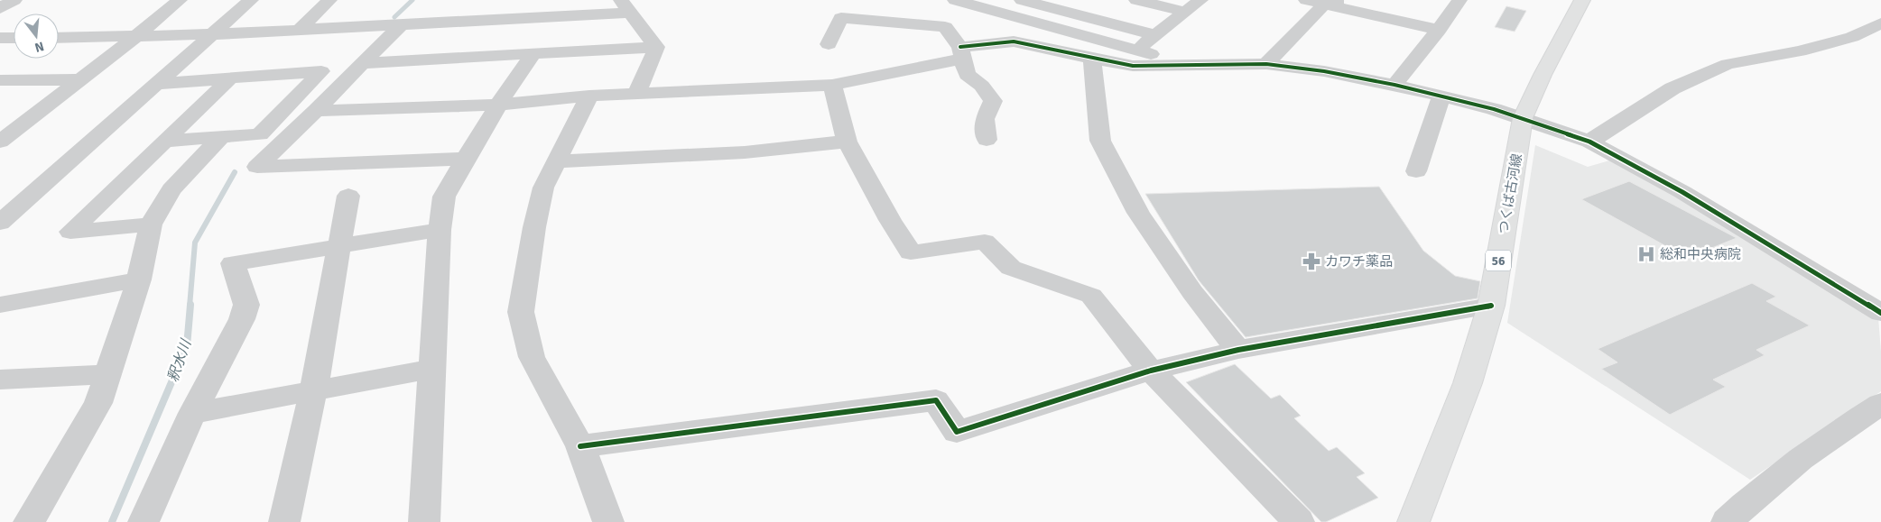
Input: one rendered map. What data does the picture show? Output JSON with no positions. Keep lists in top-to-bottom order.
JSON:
{
  "streets": {
    "main road": ["つくば古河線", "56"]
  },
  "water": ["釈水川"],
  "places": {
    "hospital": ["総和中央病院"],
    "pharmacy": ["カワチ薬品"]
  },
  "north": "bottom"
}
